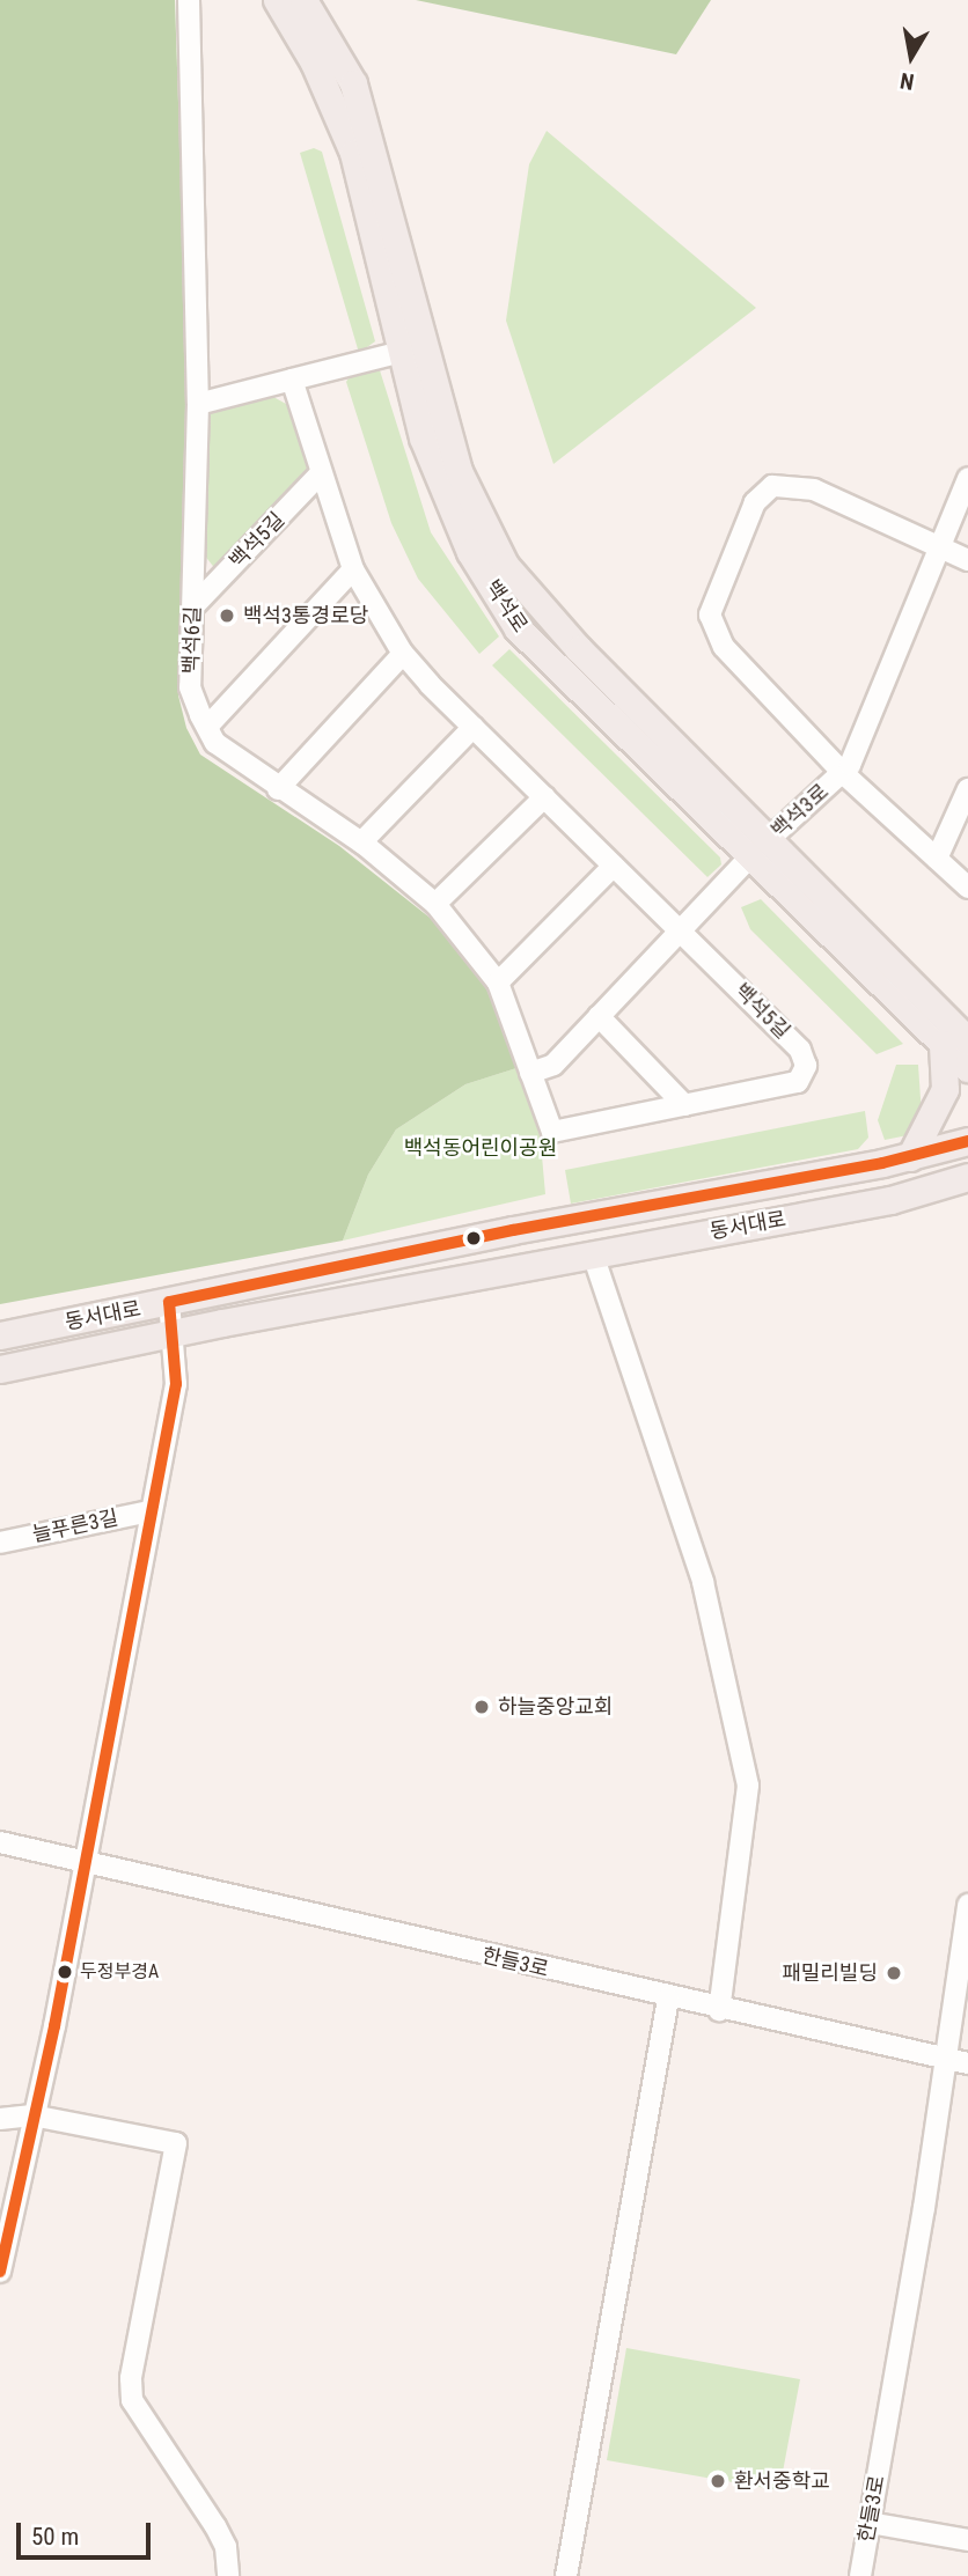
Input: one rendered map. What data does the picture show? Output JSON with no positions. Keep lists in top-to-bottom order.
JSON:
{
  "streets": {
    "main road": ["백석로", "동서대로"],
    "street": [
      "백석5길",
      "백석6길",
      "백석3로",
      "늘푸른3길",
      "한들3로"
    ]
  },
  "crossings": [
    ["백석5길", "백석6길"],
    ["백석5길", "백석3로"],
    ["백석로", "백석3로"],
    ["백석6길", "백석3로"]
  ],
  "parks": ["백석동어린이공원"],
  "places": [
    "백석3통경로당",
    "하늘중앙교회",
    "두정부경A",
    "패밀리빌딩",
    "환서중학교"
  ],
  "scale_bar": "50 m",
  "north": "bottom"
}
